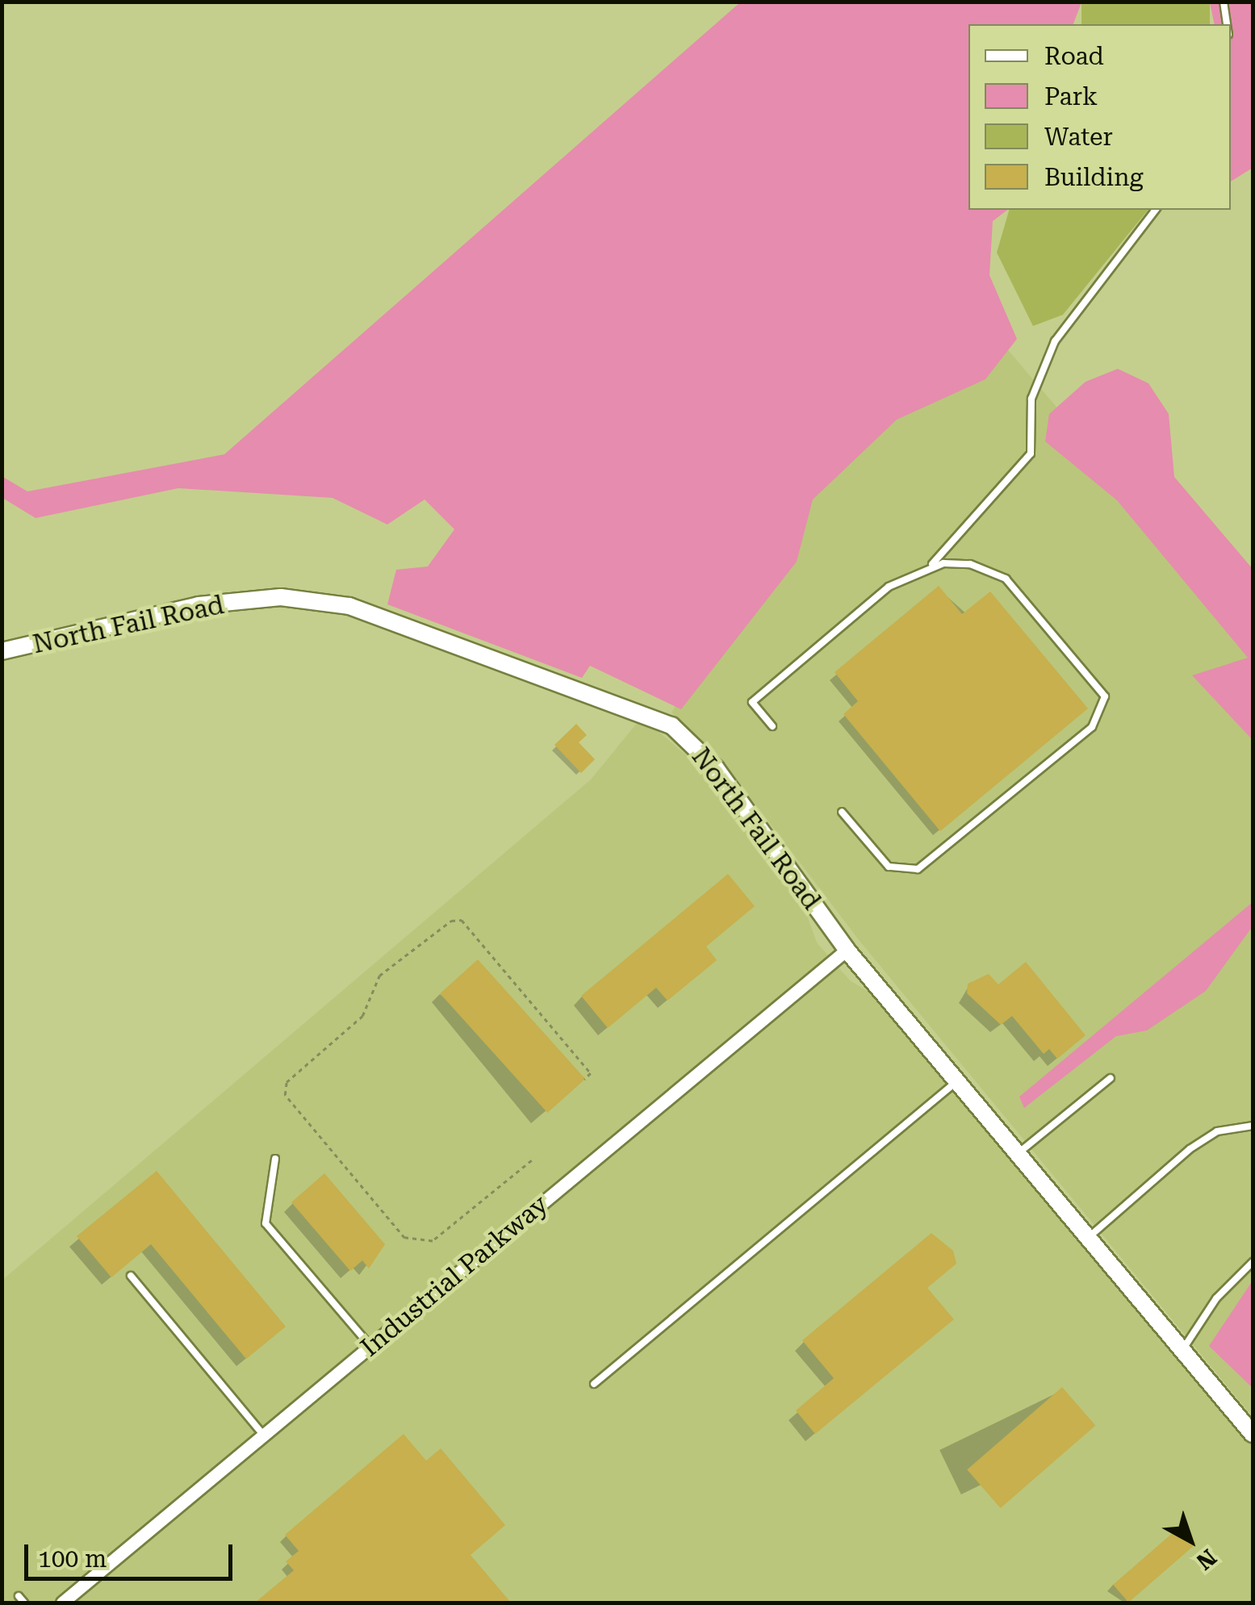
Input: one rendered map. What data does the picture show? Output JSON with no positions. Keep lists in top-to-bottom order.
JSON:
{
  "streets": {
    "street": ["North Fail Road", "Industrial Parkway"]
  },
  "crossings": [
    ["North Fail Road", "Industrial Parkway"]
  ],
  "legend": [
    "Road",
    "Park",
    "Water",
    "Building"
  ],
  "scale_bar": "100 m",
  "north": "bottom right"
}
